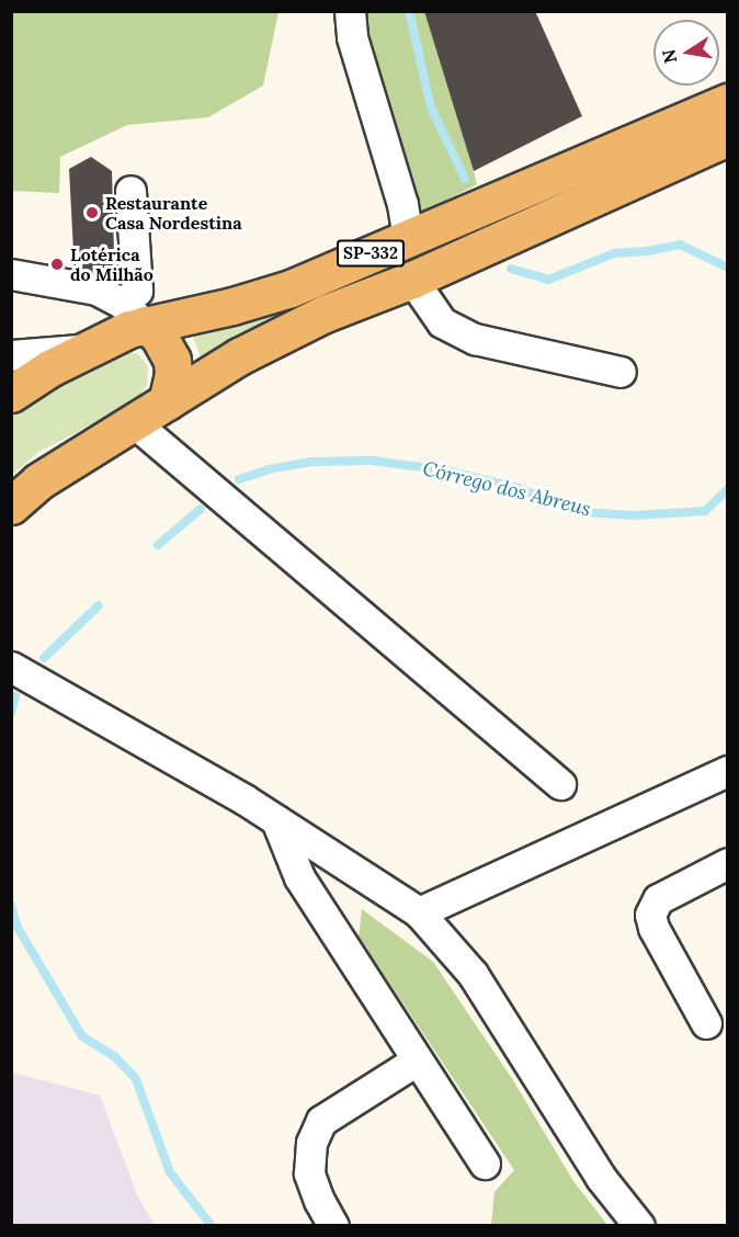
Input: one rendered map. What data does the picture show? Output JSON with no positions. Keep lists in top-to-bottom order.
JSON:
{
  "streets": {
    "main road": ["SP-332"]
  },
  "water": ["Córrego dos Abreus"],
  "places": ["Restaurante Casa Nordestina", "Lotérica do Milhão"],
  "north": "left"
}
